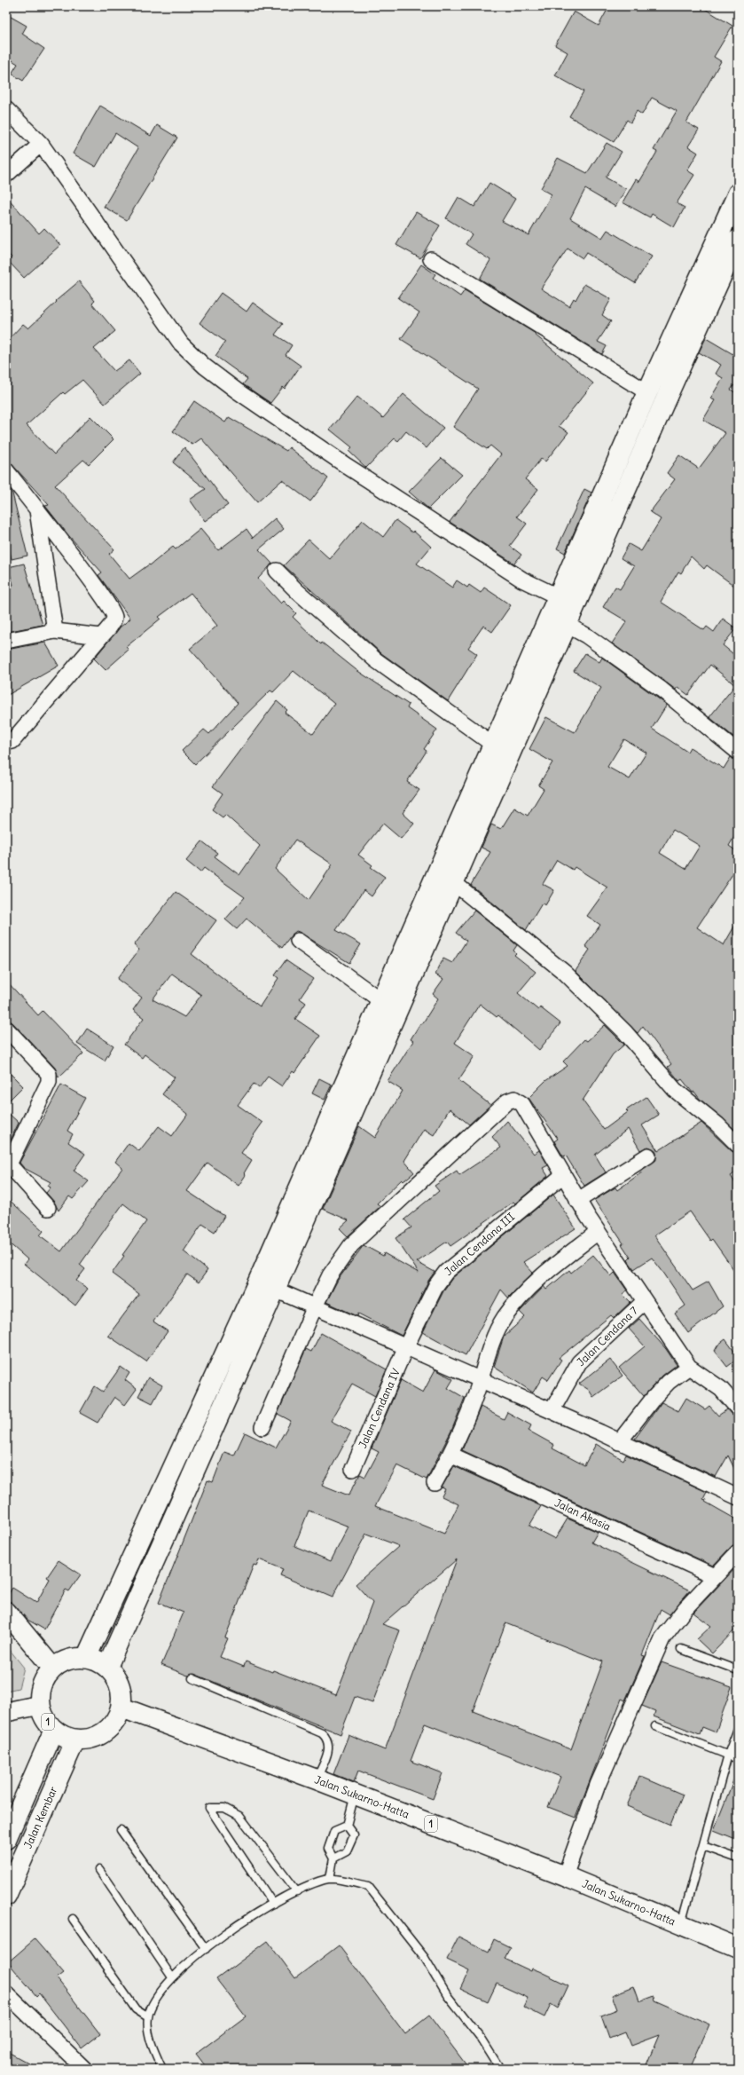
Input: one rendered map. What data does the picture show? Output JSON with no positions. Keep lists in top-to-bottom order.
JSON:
{
  "streets": {
    "main road": ["1", "Jalan Sukarno-Hatta", "Jalan Kembar"],
    "street": [
      "Jalan Cendana III",
      "Jalan Cendana 7",
      "Jalan Cendana IV",
      "Jalan Akasia"
    ]
  },
  "crossings": [
    ["Jalan Cendana III", "Jalan Cendana IV"],
    ["1", "Jalan Sukarno-Hatta"],
    ["1", "Jalan Kembar"],
    ["Jalan Sukarno-Hatta", "Jalan Kembar"]
  ]
}
